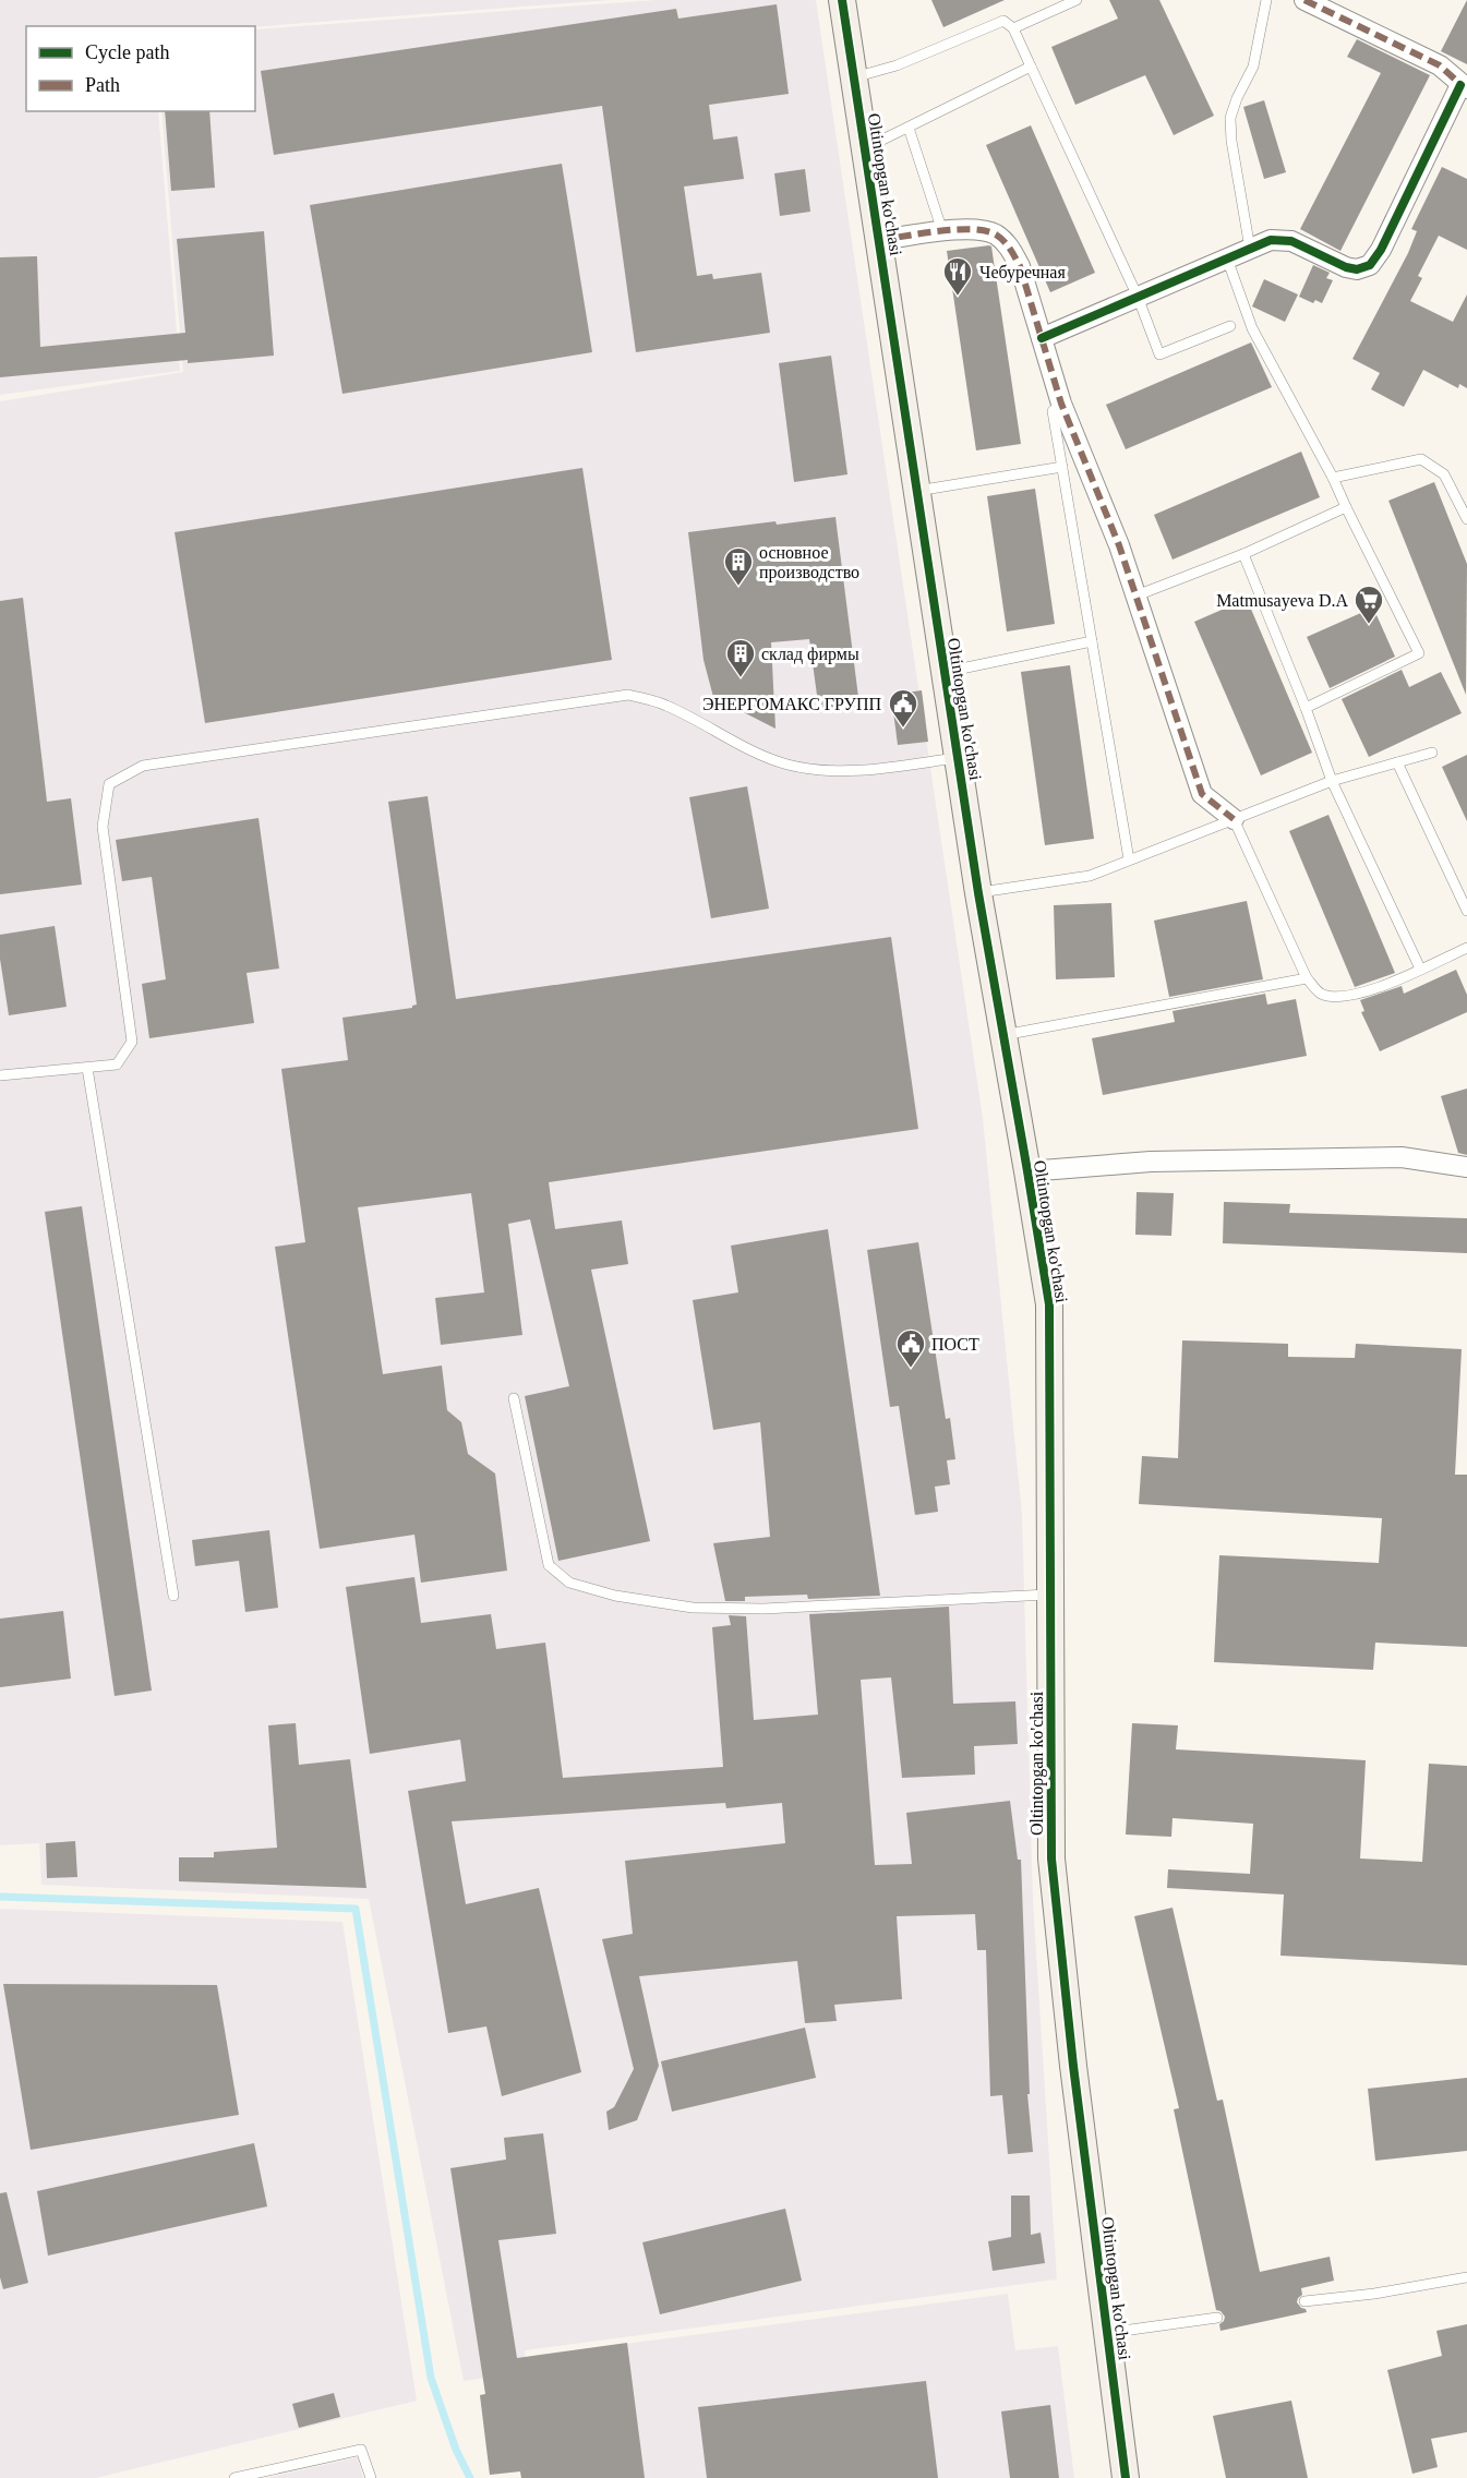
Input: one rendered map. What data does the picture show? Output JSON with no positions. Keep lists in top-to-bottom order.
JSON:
{
  "streets": {
    "street": ["Oltintopgan ko'chasi"]
  },
  "places": {
    "restaurant": ["Чебуречная"],
    "building": ["основное производство", "склад фирмы"],
    "supermarket": ["Matmusayeva D.A"],
    "public building": ["ЭНЕРГОМАКС ГРУПП", "ПОСТ"]
  },
  "legend": ["Cycle path", "Path"]
}
